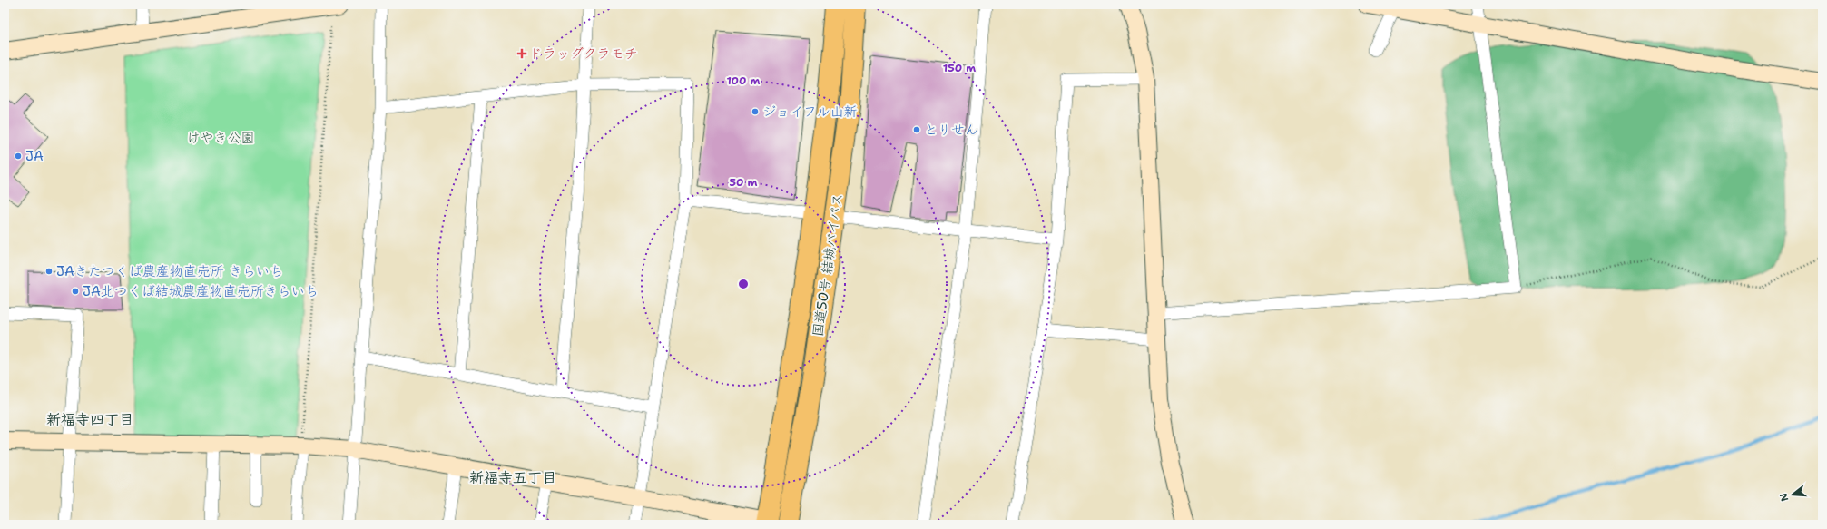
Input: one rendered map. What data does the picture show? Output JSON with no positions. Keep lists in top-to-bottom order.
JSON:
{
  "streets": {
    "highway": ["国道50号 結城バイパス"]
  },
  "districts": ["新福寺四丁目", "新福寺五丁目"],
  "parks": ["けやき公園"],
  "places": {
    "health": ["ドラッグクラモチ"],
    "other": [
      "ジョイフル山新",
      "とりせん",
      "JA",
      "JAきたつくば農産物直売所 きらいち",
      "JA北つくば結城農産物直売所きらいち"
    ]
  },
  "north": "left",
  "rings": ["150 m", "100 m", "50 m"]
}
